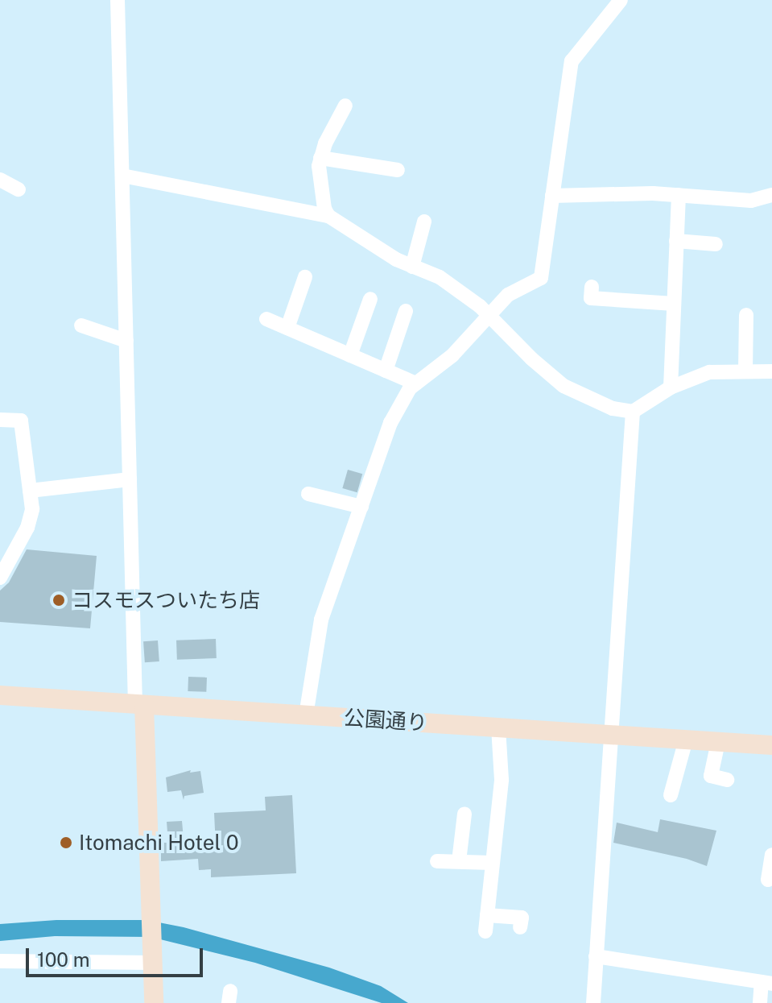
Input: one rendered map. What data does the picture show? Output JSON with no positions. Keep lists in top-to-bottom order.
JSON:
{
  "streets": {
    "street": ["公園通り"]
  },
  "places": ["コスモスついたち店", "Itomachi Hotel 0"],
  "scale_bar": "100 m"
}
